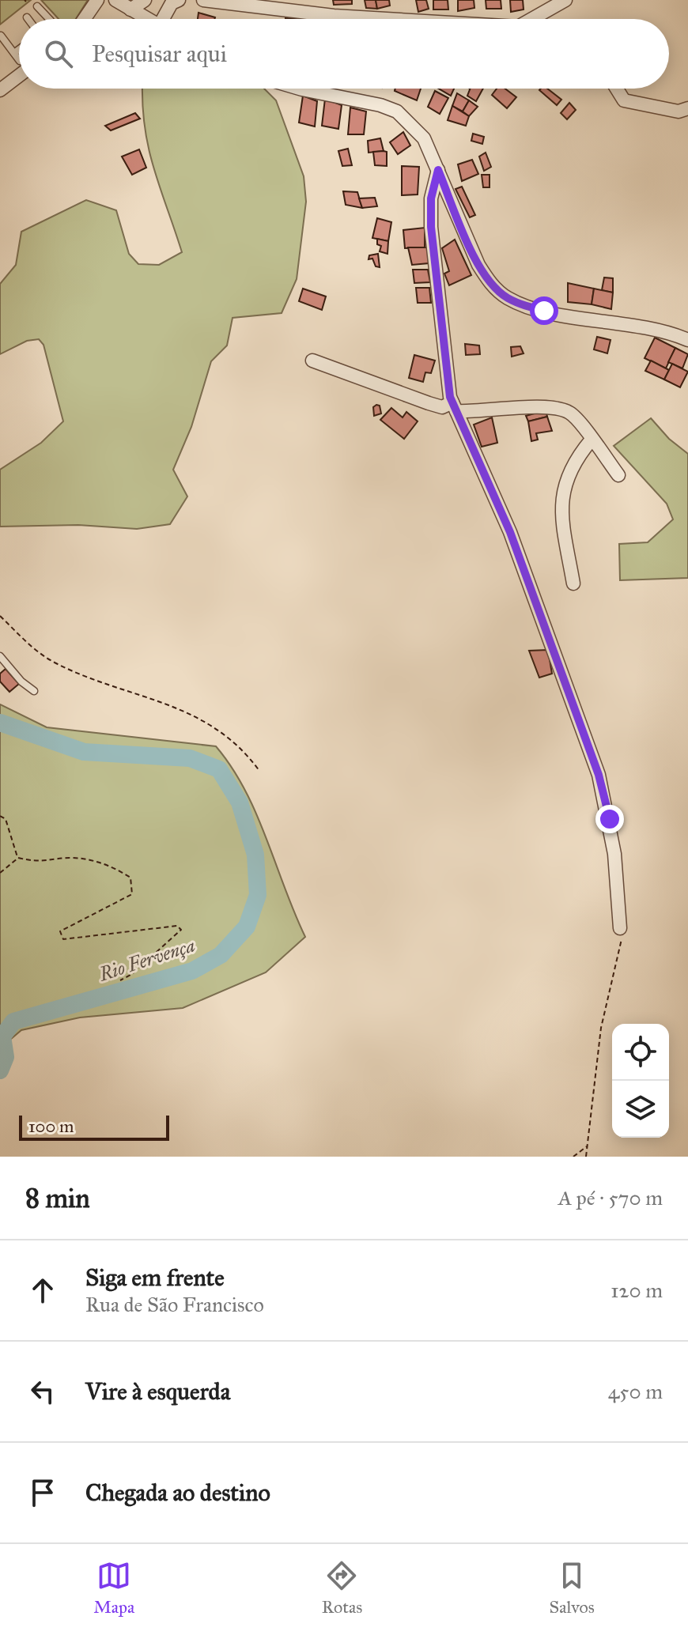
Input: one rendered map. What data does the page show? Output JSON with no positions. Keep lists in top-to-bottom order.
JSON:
{
  "water": ["Rio Fervença"],
  "scale_bar": "100 m",
  "page": {
    "search": "Pesquisar aqui",
    "scale": "100 m",
    "heading": ["8 min", "A pé · 570 m"],
    "list": [
      ["Siga em frente", "Rua de São Francisco", "120 m"],
      ["Vire à esquerda", "450 m"],
      "Chegada ao destino"
    ],
    "nav": ["Mapa", "Rotas", "Salvos"]
  }
}
